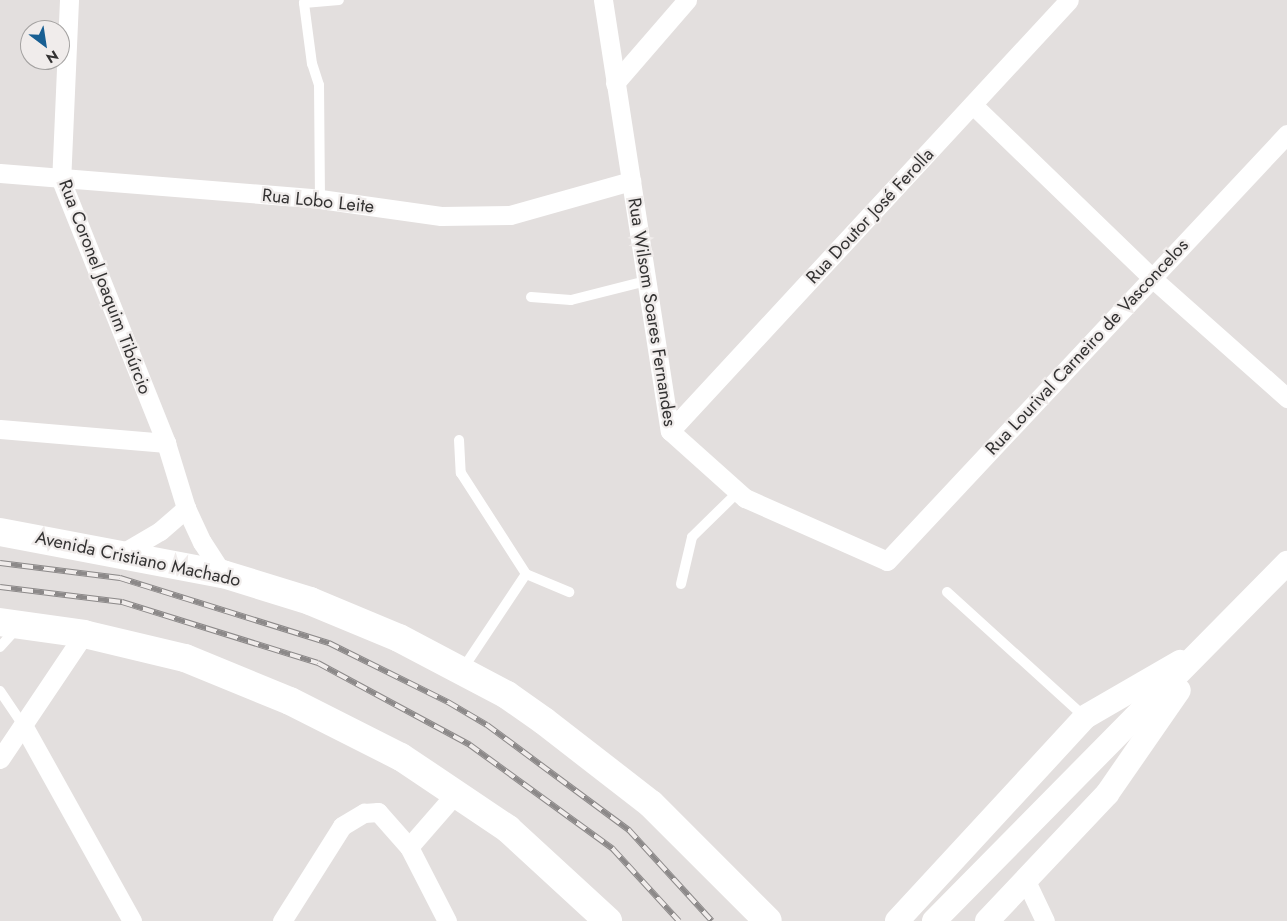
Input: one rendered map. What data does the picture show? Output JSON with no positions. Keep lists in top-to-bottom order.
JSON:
{
  "streets": {
    "highway": ["Avenida Cristiano Machado"],
    "street": [
      "Rua Lobo Leite",
      "Rua Doutor José Ferolla",
      "Rua Coronel Joaquim Tibúrcio",
      "Rua Wilsom Soares Fernandes",
      "Rua Lourival Carneiro de Vasconcelos"
    ]
  },
  "crossings": [
    ["Rua Lobo Leite", "Rua Coronel Joaquim Tibúrcio"],
    ["Rua Lobo Leite", "Rua Wilsom Soares Fernandes"],
    ["Rua Doutor José Ferolla", "Rua Wilsom Soares Fernandes"],
    ["Rua Coronel Joaquim Tibúrcio", "Avenida Cristiano Machado"],
    ["Rua Wilsom Soares Fernandes", "Rua Lourival Carneiro de Vasconcelos"]
  ],
  "north": "bottom right"
}
